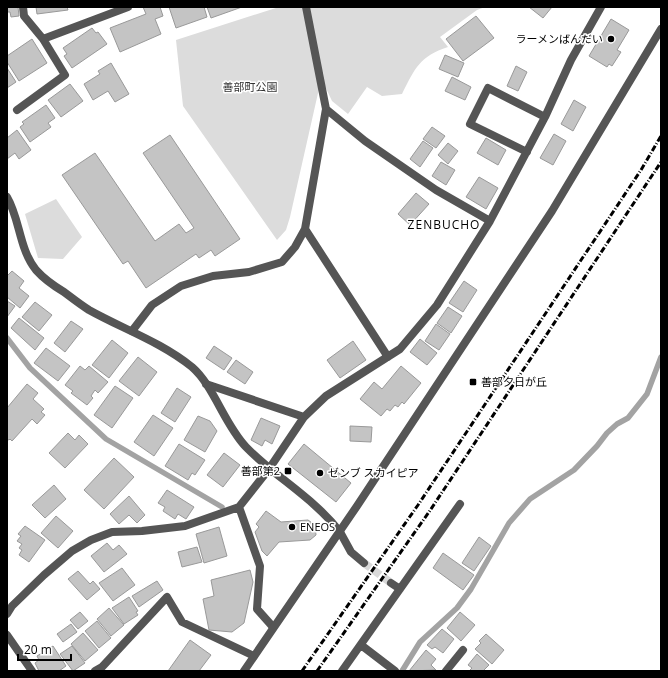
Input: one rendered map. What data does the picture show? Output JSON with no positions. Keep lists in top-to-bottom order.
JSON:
{
  "districts": ["ZENBUCHO"],
  "parks": ["善部町公園"],
  "places": {
    "other": ["ラーメンばんだい", "ゼンブ スカイピア", "ENEOS"],
    "transit": ["善部夕日が丘", "善部第2"]
  },
  "scale_bar": "20 m"
}
